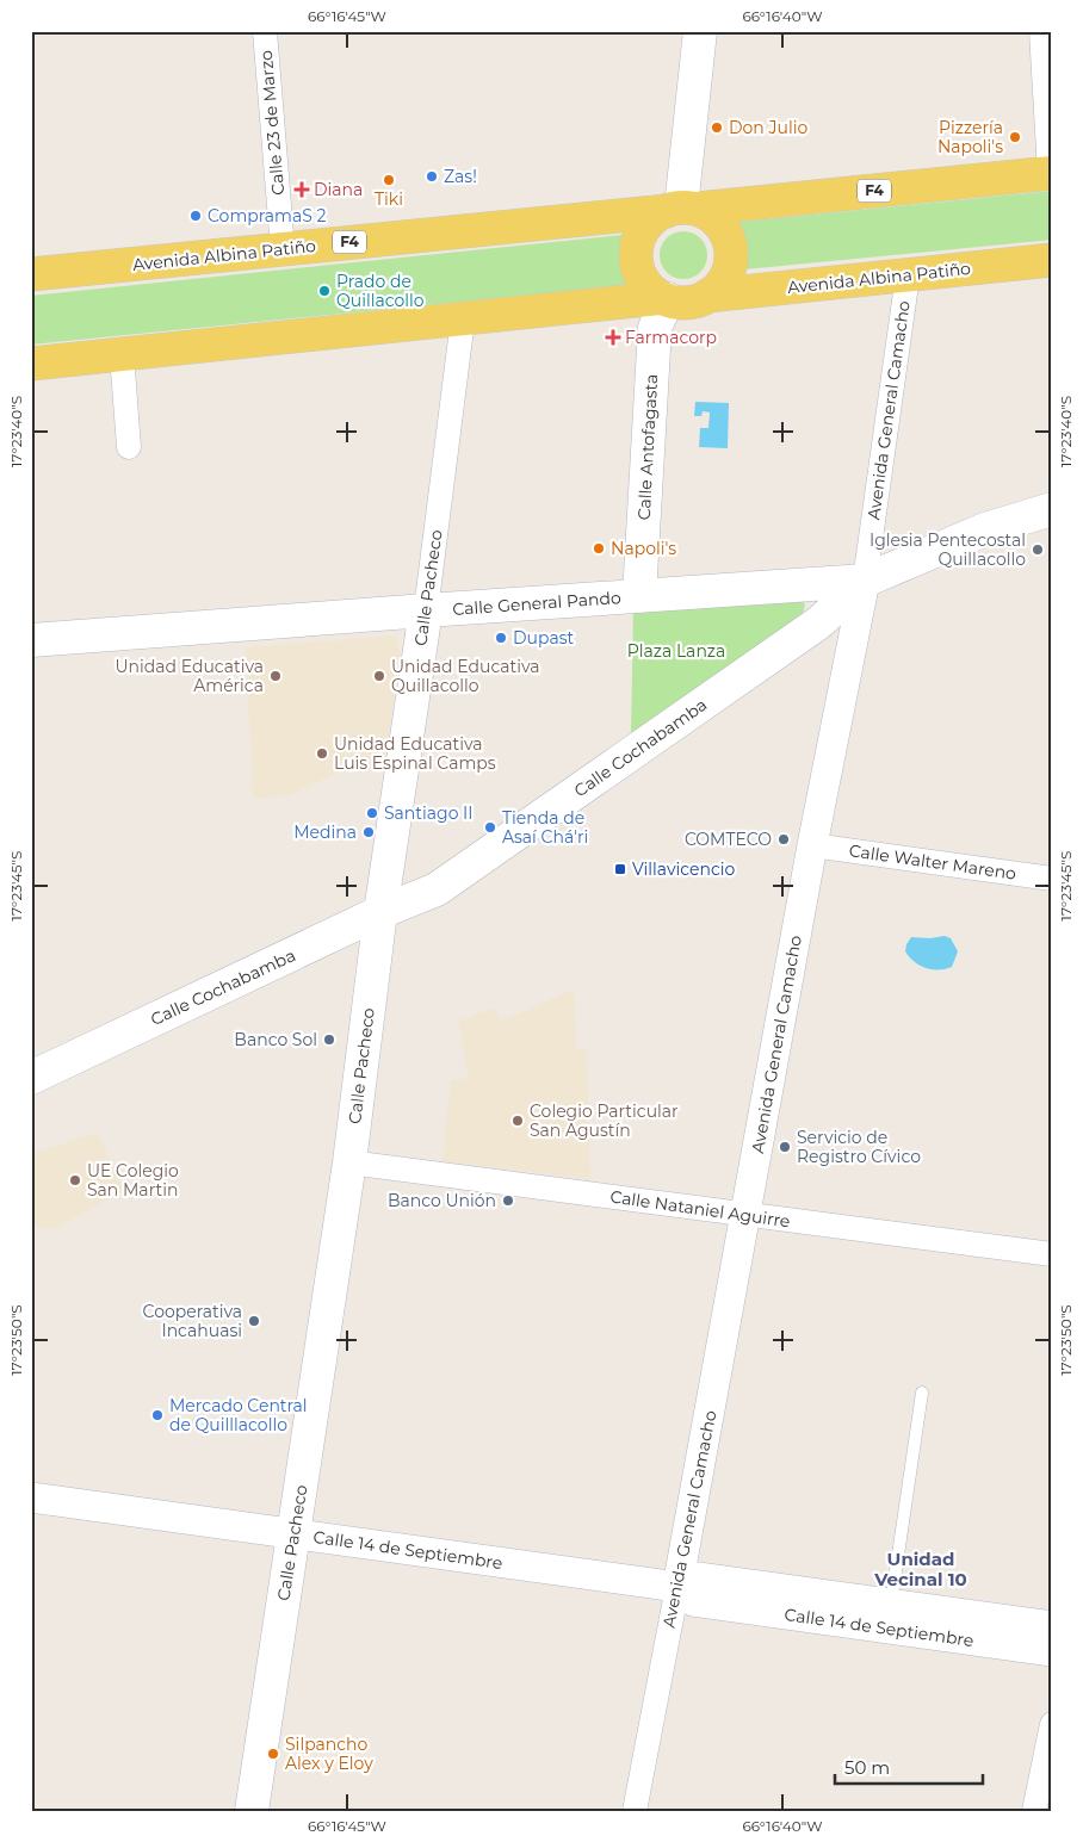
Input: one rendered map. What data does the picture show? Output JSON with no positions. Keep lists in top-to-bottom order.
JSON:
{
  "streets": {
    "main road": [
      "F4",
      "Avenida Albina Patiño",
      "Calle Antofagasta",
      "Calle Pacheco",
      "Calle General Pando",
      "Calle Cochabamba"
    ],
    "street": [
      "Calle 23 de Marzo",
      "Avenida General Camacho",
      "Calle Walter Mareno",
      "Calle Nataniel Aguirre",
      "Calle 14 de Septiembre"
    ]
  },
  "crossings": [
    ["Calle 23 de Marzo", "Avenida Albina Patiño"],
    ["Avenida Albina Patiño", "Avenida General Camacho"],
    ["Avenida Albina Patiño", "Calle Antofagasta"],
    ["Avenida General Camacho", "Calle General Pando"],
    ["Avenida General Camacho", "Calle Cochabamba"],
    ["Avenida General Camacho", "Calle Walter Mareno"],
    ["Avenida General Camacho", "Calle Nataniel Aguirre"],
    ["Avenida General Camacho", "Calle 14 de Septiembre"],
    ["Calle Antofagasta", "Calle General Pando"],
    ["Calle Pacheco", "Calle General Pando"],
    ["Calle Pacheco", "Calle Cochabamba"],
    ["Calle Pacheco", "Calle Nataniel Aguirre"],
    ["Calle Pacheco", "Calle 14 de Septiembre"],
    ["Calle General Pando", "Calle Cochabamba"]
  ],
  "districts": ["Unidad Vecinal 10"],
  "parks": ["Plaza Lanza"],
  "places": {
    "other": [
      "Don Julio",
      "Pizzería Napoli's",
      "Zas!",
      "Tiki",
      "CompramaS 2",
      "Prado de Quillacollo",
      "Napoli's",
      "Iglesia Pentecostal Quillacollo",
      "Dupast",
      "Unidad Educativa América",
      "Unidad Educativa Quillacollo",
      "Unidad Educativa Luis Espinal Camps",
      "Santiago II",
      "Tienda de Asaí Chá'ri",
      "Medina",
      "COMTECO",
      "Banco Sol",
      "Colegio Particular San Agustín",
      "Servicio de Registro Cívico",
      "UE Colegio San Martin",
      "Banco Unión",
      "Cooperativa Incahuasi",
      "Mercado Central de Quilllacollo",
      "Silpancho Alex y Eloy"
    ],
    "health": ["Diana", "Farmacorp"],
    "transit": ["Villavicencio"]
  },
  "scale_bar": "50 m",
  "coordinates": [
    "66°16'45\"W",
    "66°16'40\"W",
    "17°23'40\"S",
    "17°23'45\"S",
    "17°23'50\"S"
  ]
}
